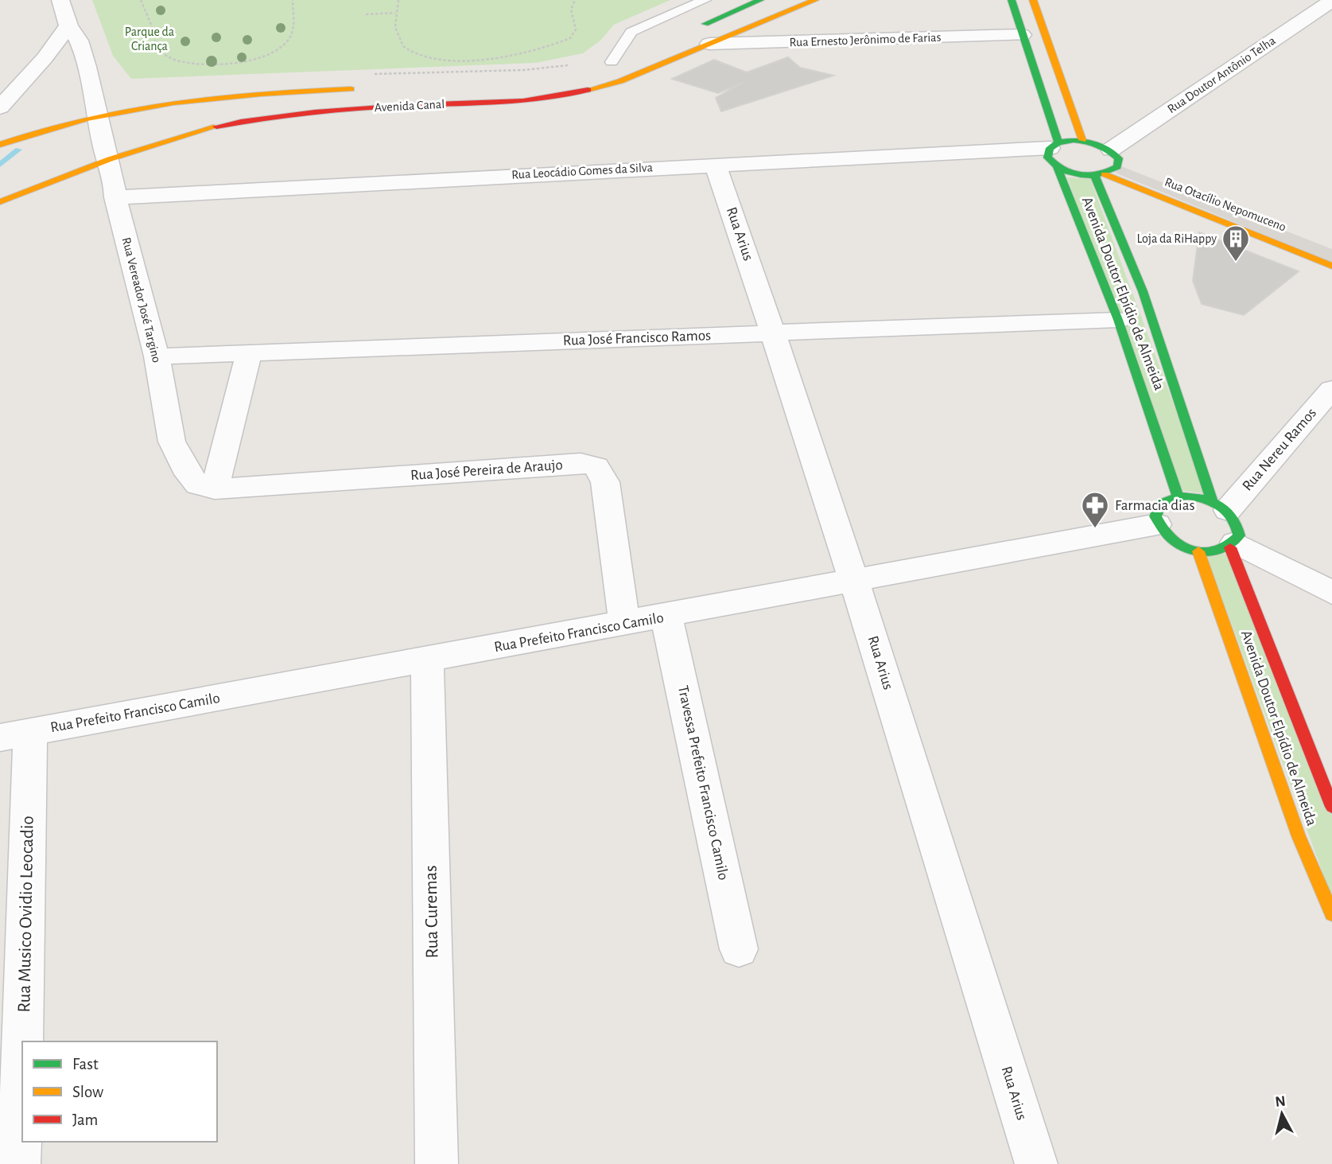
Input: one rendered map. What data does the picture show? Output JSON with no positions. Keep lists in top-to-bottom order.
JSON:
{
  "streets": {
    "main road": ["Avenida Canal", "Rua Otacílio Nepomuceno", "Avenida Doutor Elpídio de Almeida"],
    "street": [
      "Rua Ernesto Jerônimo de Farias",
      "Rua Doutor Antônio Telha",
      "Rua Leocádio Gomes da Silva",
      "Rua Arius",
      "Rua Vereador José Targino",
      "Rua José Francisco Ramos",
      "Rua Nereu Ramos",
      "Rua José Pereira de Araujo",
      "Rua Prefeito Francisco Camilo",
      "Travessa Prefeito Francisco Camilo",
      "Rua Curemas",
      "Rua Musico Ovidio Leocadio"
    ]
  },
  "crossings": [
    ["Rua Ernesto Jerônimo de Farias", "Avenida Canal"],
    ["Rua Doutor Antônio Telha", "Avenida Doutor Elpídio de Almeida"],
    ["Avenida Canal", "Rua Vereador José Targino"],
    ["Rua Leocádio Gomes da Silva", "Rua Arius"],
    ["Rua Leocádio Gomes da Silva", "Avenida Doutor Elpídio de Almeida"],
    ["Rua Leocádio Gomes da Silva", "Rua Vereador José Targino"],
    ["Rua Otacílio Nepomuceno", "Avenida Doutor Elpídio de Almeida"],
    ["Rua Arius", "Rua José Francisco Ramos"],
    ["Rua Arius", "Rua Prefeito Francisco Camilo"],
    ["Avenida Doutor Elpídio de Almeida", "Rua José Francisco Ramos"],
    ["Avenida Doutor Elpídio de Almeida", "Rua Nereu Ramos"],
    ["Avenida Doutor Elpídio de Almeida", "Rua Prefeito Francisco Camilo"],
    ["Rua Vereador José Targino", "Rua José Francisco Ramos"],
    ["Rua Vereador José Targino", "Rua José Pereira de Araujo"],
    ["Rua Nereu Ramos", "Rua Prefeito Francisco Camilo"],
    ["Rua José Pereira de Araujo", "Rua Prefeito Francisco Camilo"],
    ["Rua Prefeito Francisco Camilo", "Travessa Prefeito Francisco Camilo"],
    ["Rua Prefeito Francisco Camilo", "Rua Curemas"],
    ["Rua Prefeito Francisco Camilo", "Rua Musico Ovidio Leocadio"]
  ],
  "parks": ["Parque da Criança"],
  "places": {
    "building": ["Loja da RiHappy"],
    "pharmacy": ["Farmacia dias"]
  },
  "legend": ["Fast", "Slow", "Jam"],
  "north": "top"
}
